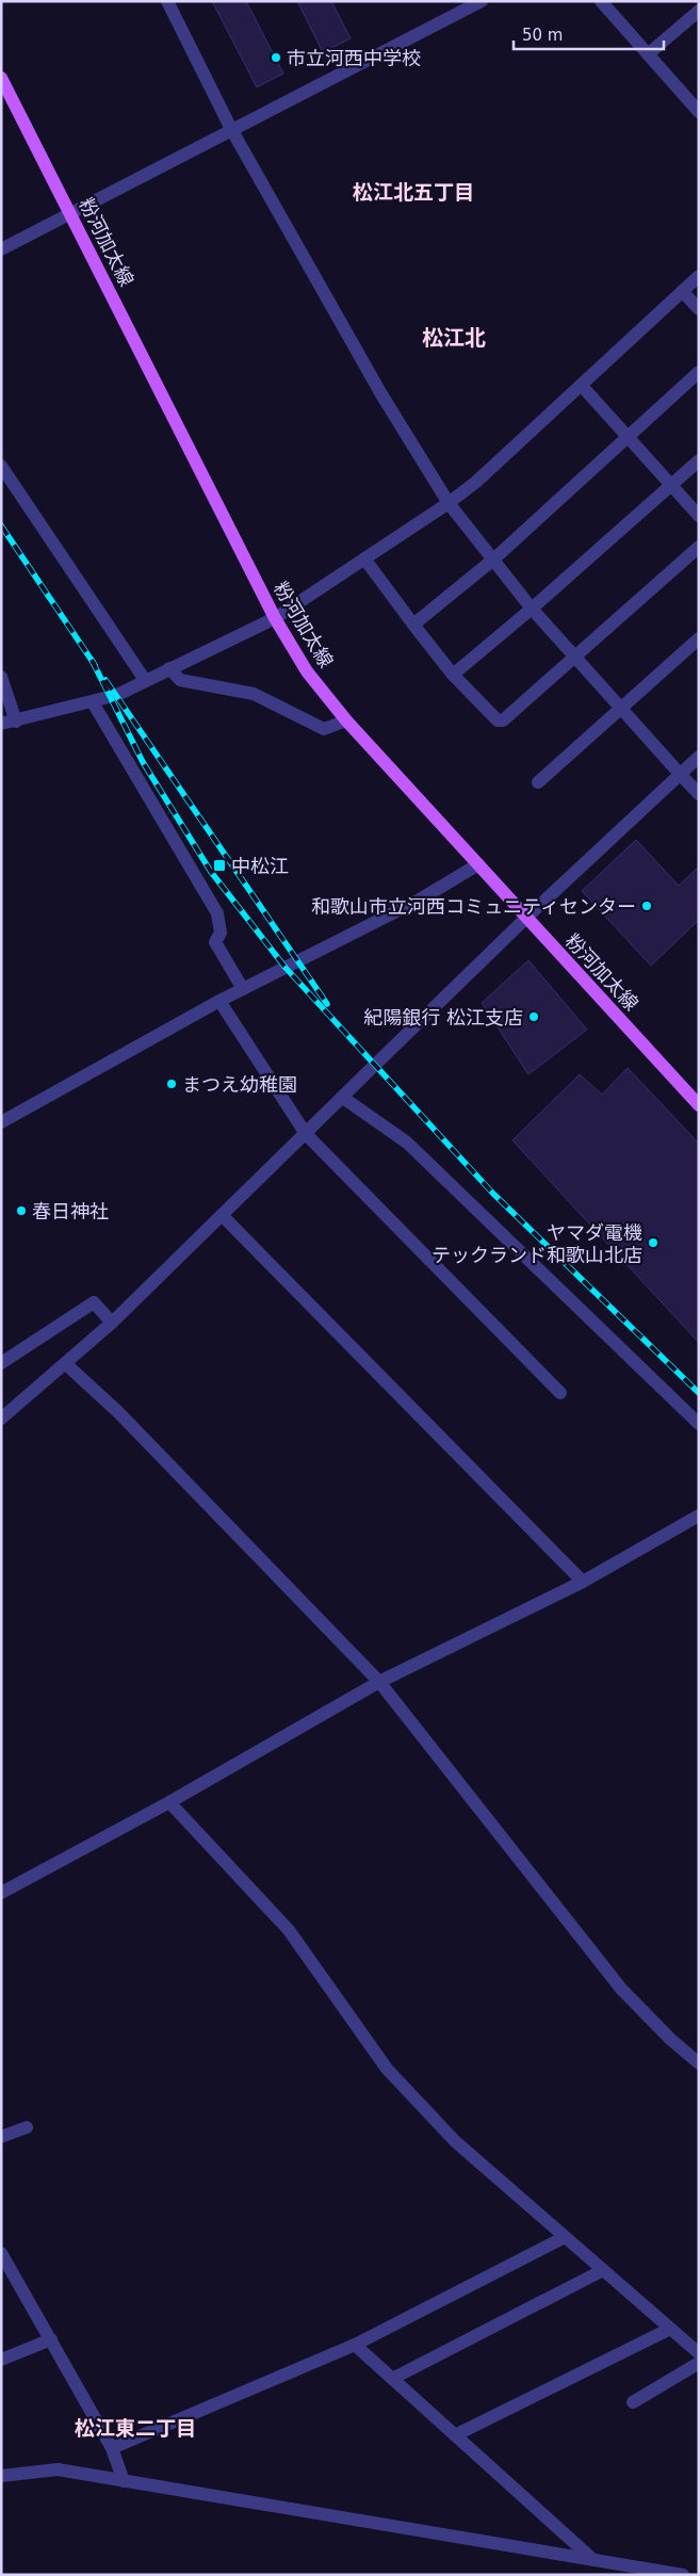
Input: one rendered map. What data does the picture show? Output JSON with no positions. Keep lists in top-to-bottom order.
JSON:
{
  "streets": {
    "main road": ["粉河加太線"]
  },
  "districts": ["松江北五丁目", "松江北", "松江東二丁目"],
  "places": {
    "other": [
      "市立河西中学校",
      "和歌山市立河西コミュニティセンター",
      "紀陽銀行 松江支店",
      "まつえ幼稚園",
      "春日神社",
      "ヤマダ電機 テックランド和歌山北店"
    ],
    "transit": ["中松江"]
  },
  "scale_bar": "50 m"
}
